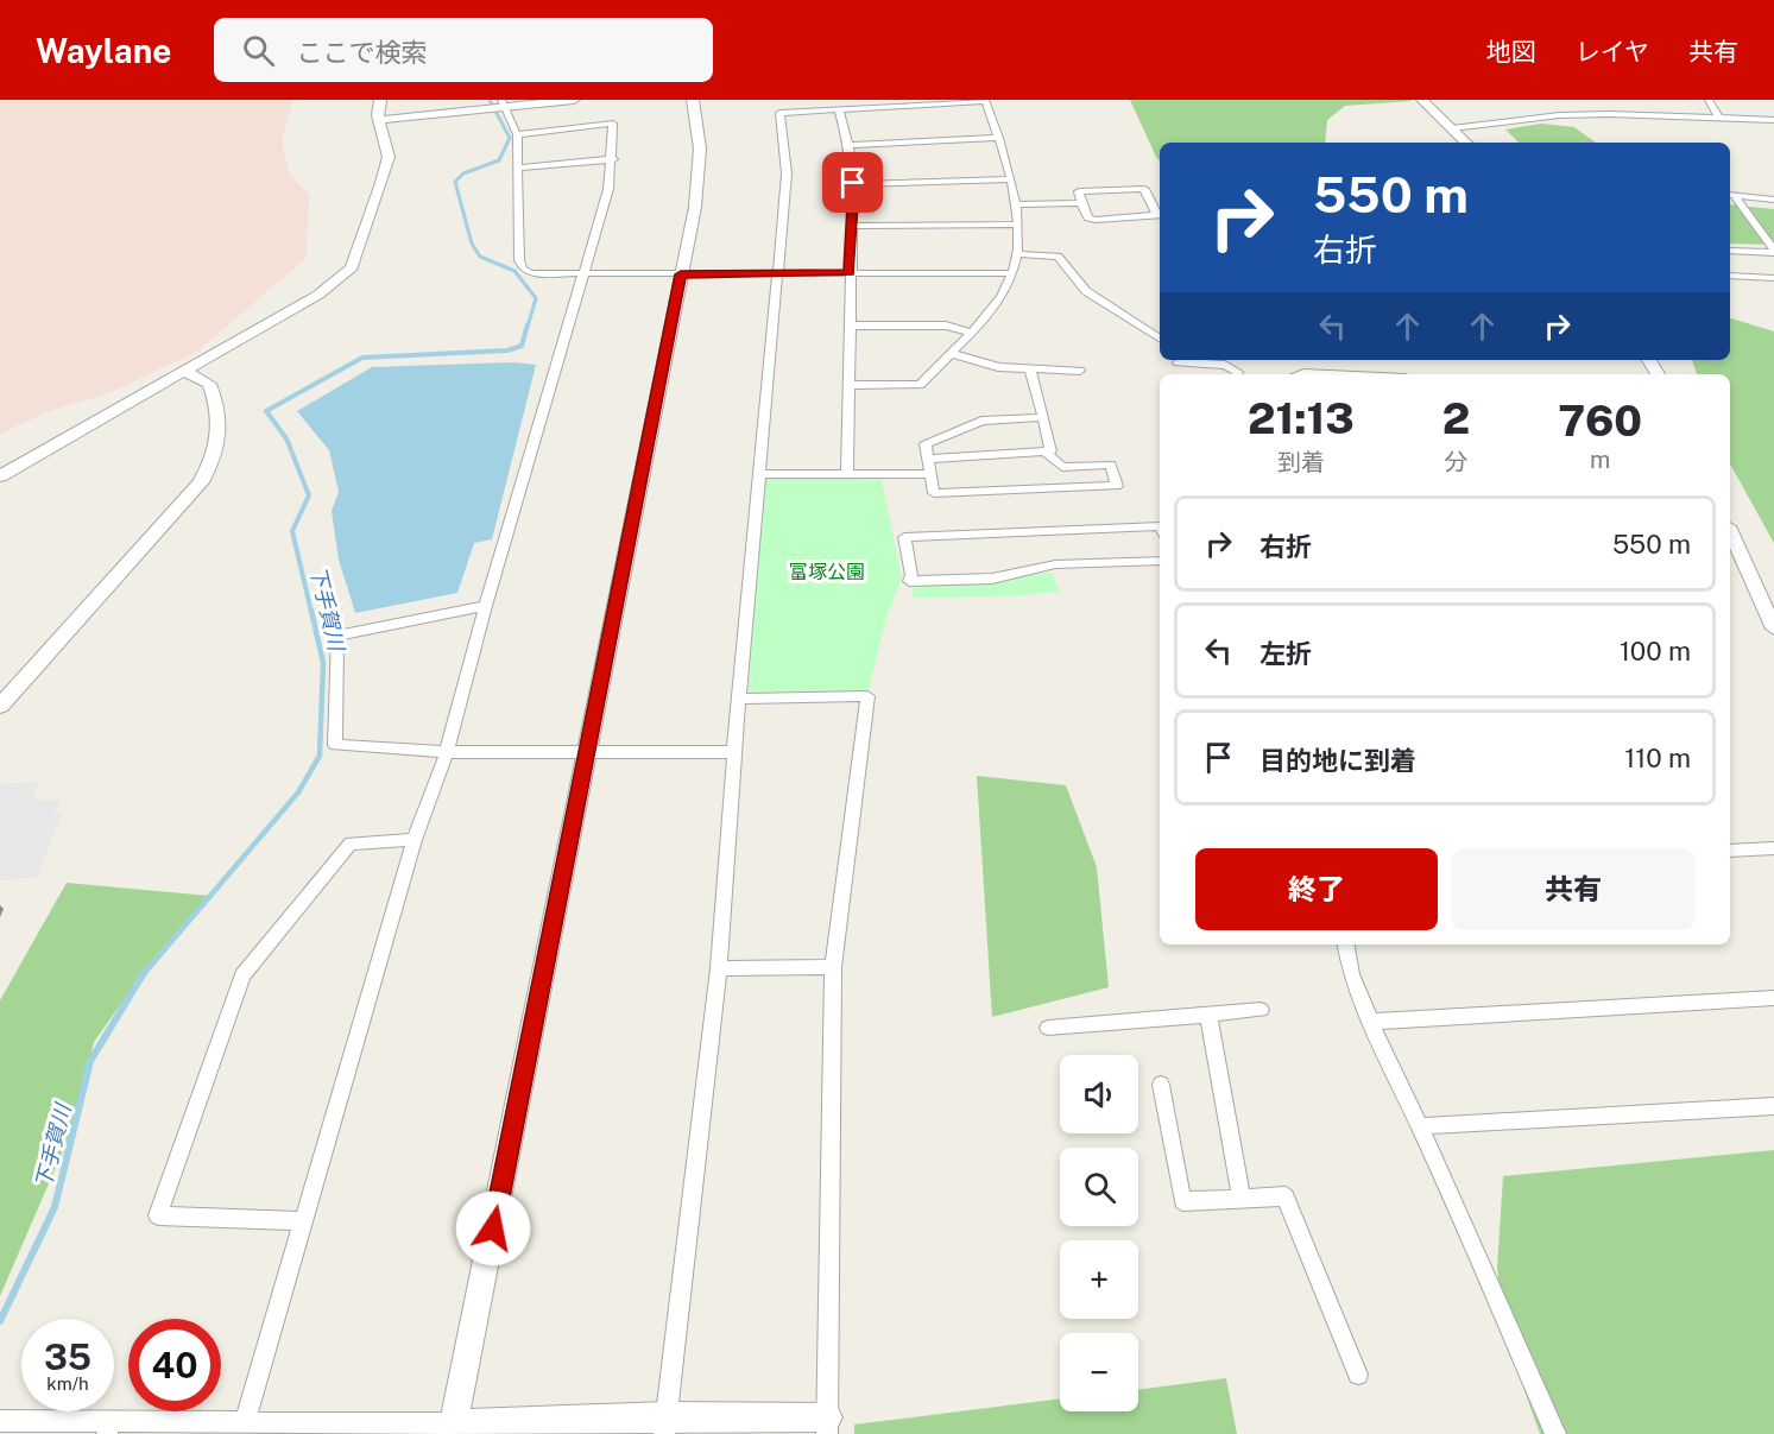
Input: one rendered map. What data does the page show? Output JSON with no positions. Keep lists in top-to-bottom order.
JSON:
{
  "water": ["下手賀川"],
  "parks": ["富塚公園"],
  "page": {
    "header": "Waylane",
    "search": "ここで検索",
    "nav": ["地図", "レイヤ", "共有"],
    "turn": ["550 m", "右折"],
    "eta": [
      "21:13",
      "到着",
      "2",
      "分",
      "760",
      "m"
    ],
    "list": [
      {
        "name": "右折",
        "value": "550 m"
      },
      {
        "name": "左折",
        "value": "100 m"
      },
      {
        "name": "目的地に到着",
        "value": "110 m"
      }
    ],
    "buttons": ["終了", "共有"],
    "map_buttons": ["+", "−"],
    "speed": "35 km/h",
    "limit": "40"
  }
}
